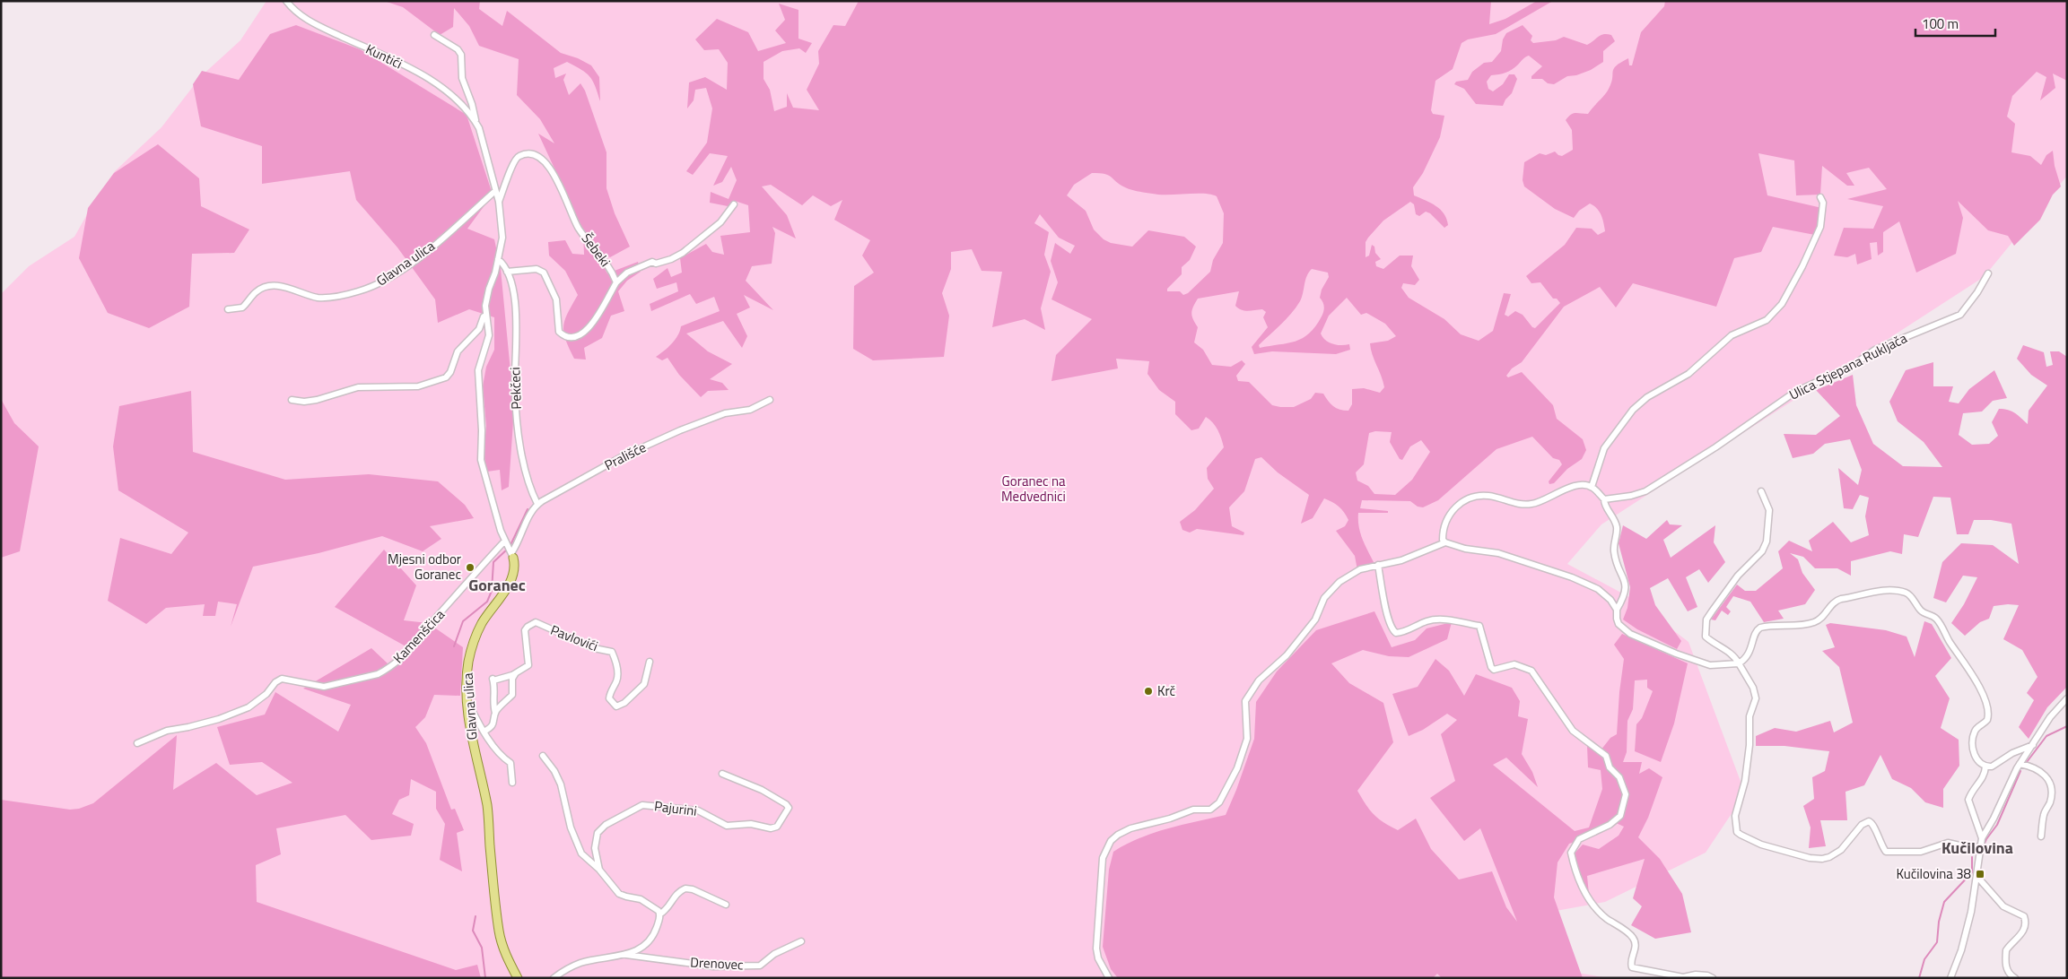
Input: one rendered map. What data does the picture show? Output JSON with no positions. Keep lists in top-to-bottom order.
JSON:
{
  "streets": {
    "main road": ["Glavna ulica"],
    "street": [
      "Kuntići",
      "Šebeki",
      "Ulica Stjepana Rukljača",
      "Pekčeci",
      "Prališće",
      "Kamenščica",
      "Pavlovići",
      "Pajurini",
      "Drenovec"
    ]
  },
  "crossings": [
    ["Kuntići", "Šebeki"],
    ["Kuntići", "Glavna ulica"],
    ["Šebeki", "Glavna ulica"],
    ["Glavna ulica", "Pekčeci"],
    ["Glavna ulica", "Prališće"],
    ["Glavna ulica", "Kamenščica"],
    ["Pekčeci", "Prališće"],
    ["Prališće", "Kamenščica"]
  ],
  "districts": ["Goranec", "Kučilovina"],
  "parks": ["Goranec na Medvednici"],
  "places": {
    "other": ["Mjesni odbor Goranec", "Krč"],
    "transit": ["Kučilovina 38"]
  },
  "scale_bar": "100 m"
}
